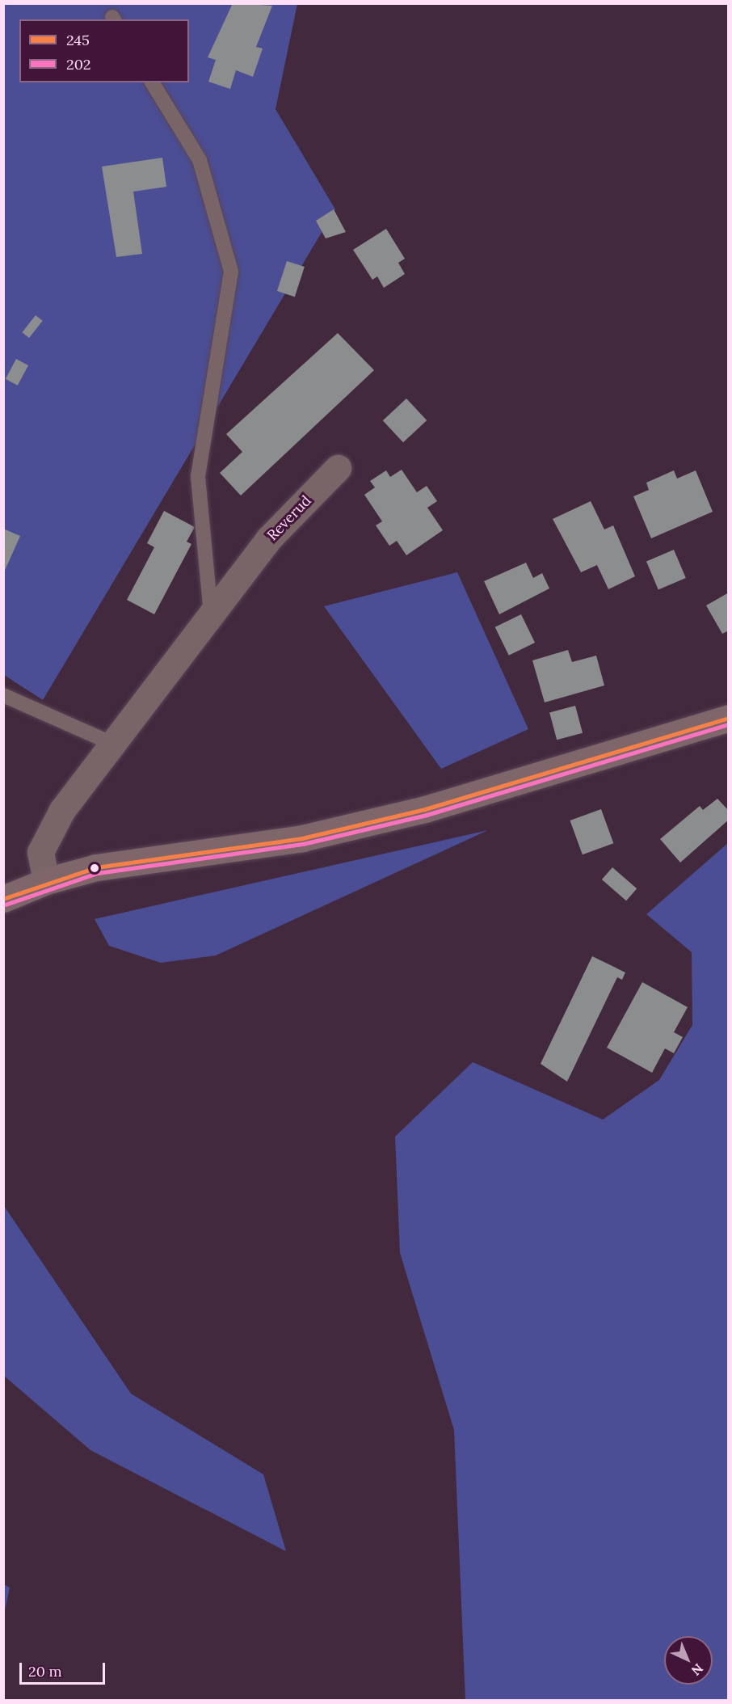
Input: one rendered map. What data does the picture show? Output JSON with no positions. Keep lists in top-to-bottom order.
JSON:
{
  "streets": {
    "street": ["Reverud"]
  },
  "lines": ["transit line 245", "transit line 202"],
  "legend": ["245", "202"],
  "scale_bar": "20 m",
  "north": "bottom right"
}
